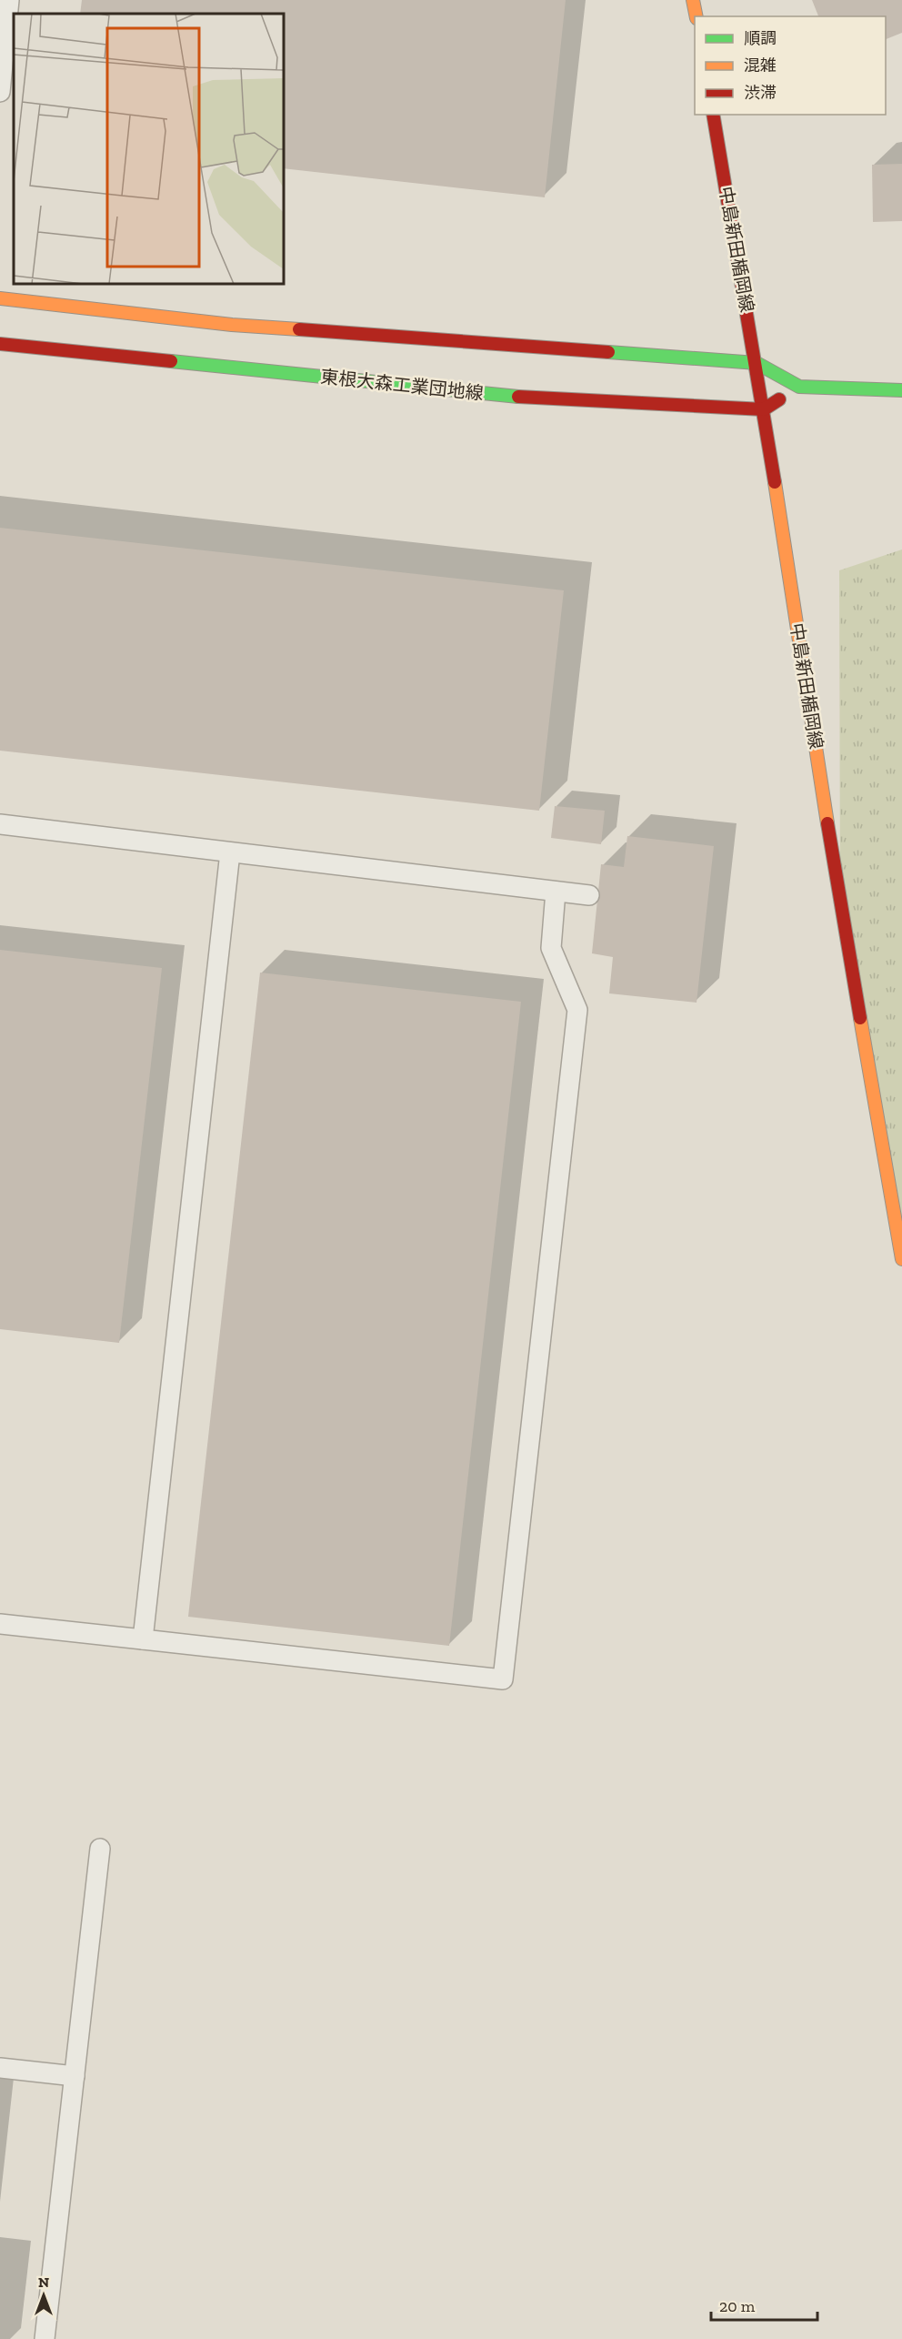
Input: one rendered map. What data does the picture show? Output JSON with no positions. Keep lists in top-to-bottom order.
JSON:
{
  "streets": {
    "main road": ["中島新田楯岡線", "東根大森工業団地線"]
  },
  "crossings": [
    ["中島新田楯岡線", "東根大森工業団地線"]
  ],
  "legend": ["順調", "混雑", "渋滞"],
  "scale_bar": "20 m",
  "north": "top"
}
